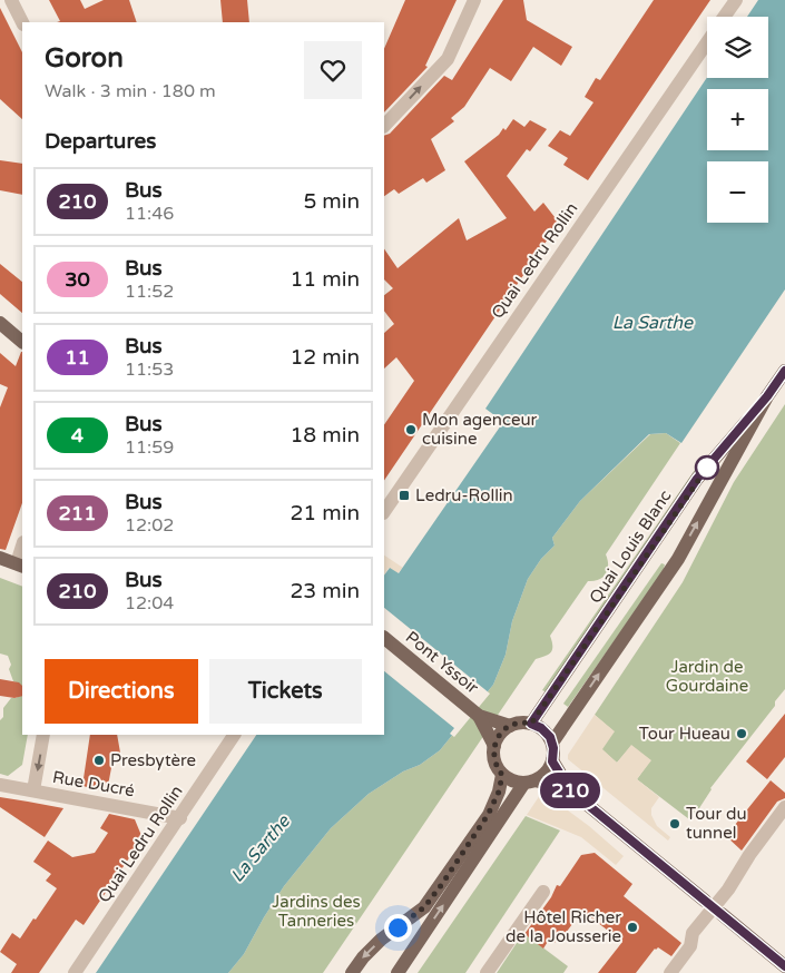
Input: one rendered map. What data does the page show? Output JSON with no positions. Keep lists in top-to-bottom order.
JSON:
{
  "streets": {
    "main road": ["Quai Louis Blanc", "Pont Yssoir"],
    "street": ["Quai Ledru Rollin", "Rue Ducré"]
  },
  "crossings": [
    ["Quai Ledru Rollin", "Rue Ducré"],
    ["Quai Louis Blanc", "Pont Yssoir"]
  ],
  "water": ["La Sarthe"],
  "parks": ["Jardin de Gourdaine", "Jardins des Tanneries"],
  "places": {
    "other": [
      "Mon agenceur cuisine",
      "Tour Hueau",
      "Presbytère",
      "Tour du tunnel",
      "Hôtel Richer de la Jousserie"
    ],
    "transit": ["Ledru-Rollin"]
  },
  "lines": ["bus line 210"],
  "page": {
    "on_map": "210",
    "map_buttons": ["+", "−"],
    "heading": [
      ["Goron", "Walk · 3 min · 180 m"],
      "Departures"
    ],
    "list": [
      {
        "mark": "210",
        "name": "Bus",
        "note": "11:46",
        "value": "5 min"
      },
      {
        "mark": "30",
        "name": "Bus",
        "note": "11:52",
        "value": "11 min"
      },
      {
        "mark": "11",
        "name": "Bus",
        "note": "11:53",
        "value": "12 min"
      },
      {
        "mark": "4",
        "name": "Bus",
        "note": "11:59",
        "value": "18 min"
      },
      {
        "mark": "211",
        "name": "Bus",
        "note": "12:02",
        "value": "21 min"
      },
      {
        "mark": "210",
        "name": "Bus",
        "note": "12:04",
        "value": "23 min"
      }
    ],
    "buttons": ["Directions", "Tickets"]
  }
}
